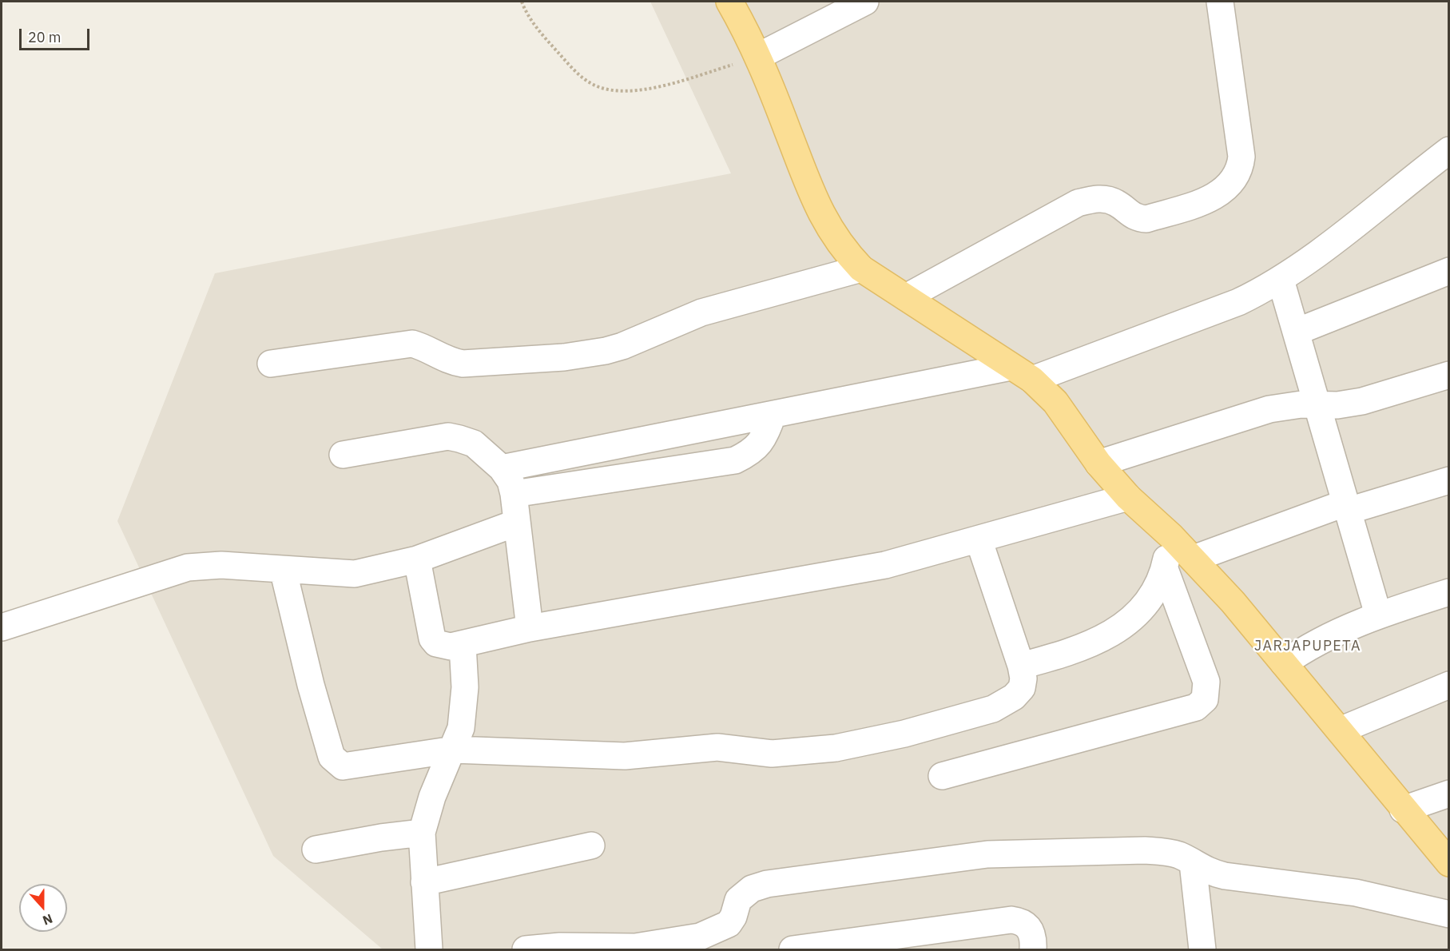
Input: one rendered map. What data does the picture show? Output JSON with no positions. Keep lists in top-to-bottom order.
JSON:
{
  "districts": ["JARJAPUPETA"],
  "scale_bar": "20 m",
  "north": "bottom"
}
